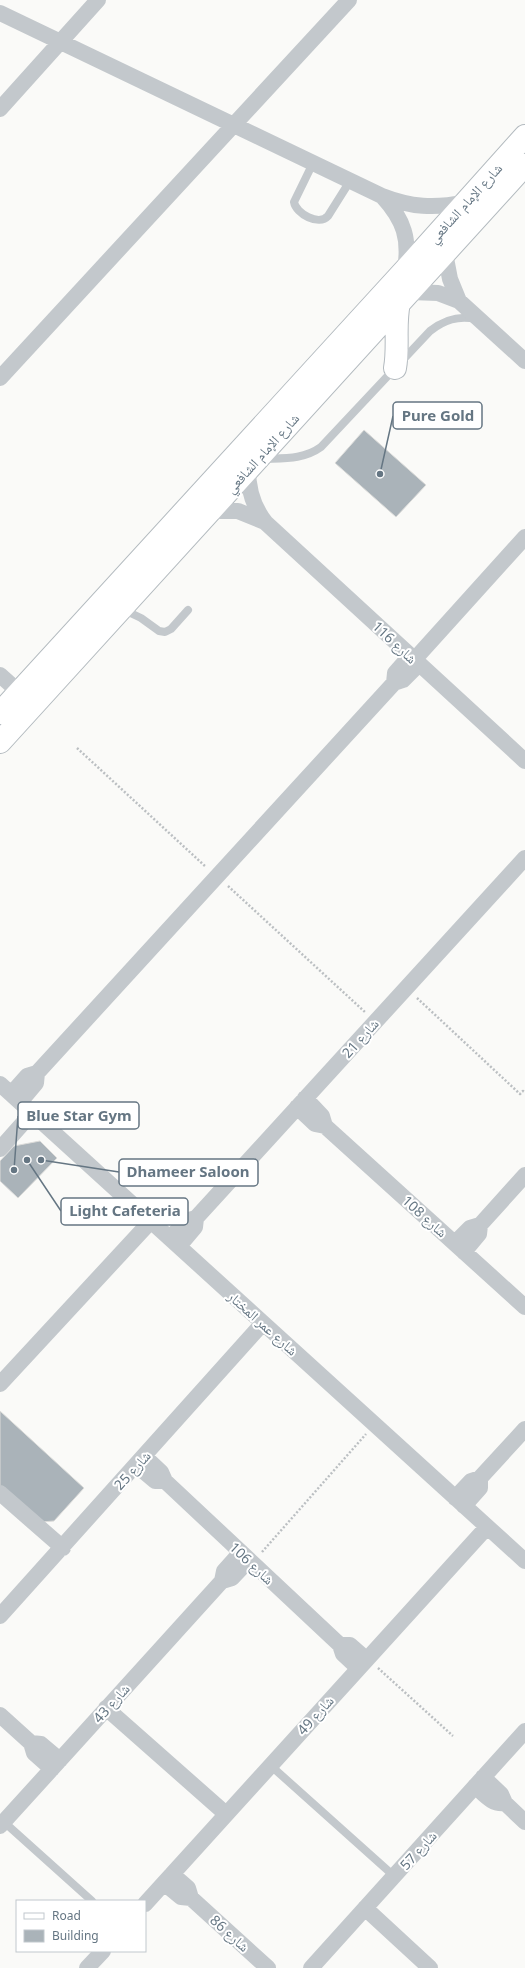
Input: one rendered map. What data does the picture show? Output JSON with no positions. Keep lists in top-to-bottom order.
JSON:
{
  "streets": {
    "street": [
      "شارع الإمام الشافعي",
      "شارع 116",
      "شارع 21",
      "شارع 108",
      "شارع عمر المختار",
      "شارع 25",
      "شارع 106",
      "شارع 43",
      "شارع 49",
      "شارع 57",
      "شارع 86"
    ]
  },
  "crossings": [
    ["شارع الإمام الشافعي", "شارع 116"],
    ["شارع 21", "شارع 108"],
    ["شارع 21", "شارع عمر المختار"],
    ["شارع عمر المختار", "شارع 25"],
    ["شارع عمر المختار", "شارع 49"],
    ["شارع 25", "شارع 106"],
    ["شارع 106", "شارع 43"],
    ["شارع 106", "شارع 49"],
    ["شارع 49", "شارع 86"]
  ],
  "places": [
    "Pure Gold",
    "Light Cafeteria",
    "Dhameer Saloon",
    "Blue Star Gym"
  ],
  "legend": ["Road", "Building"]
}
